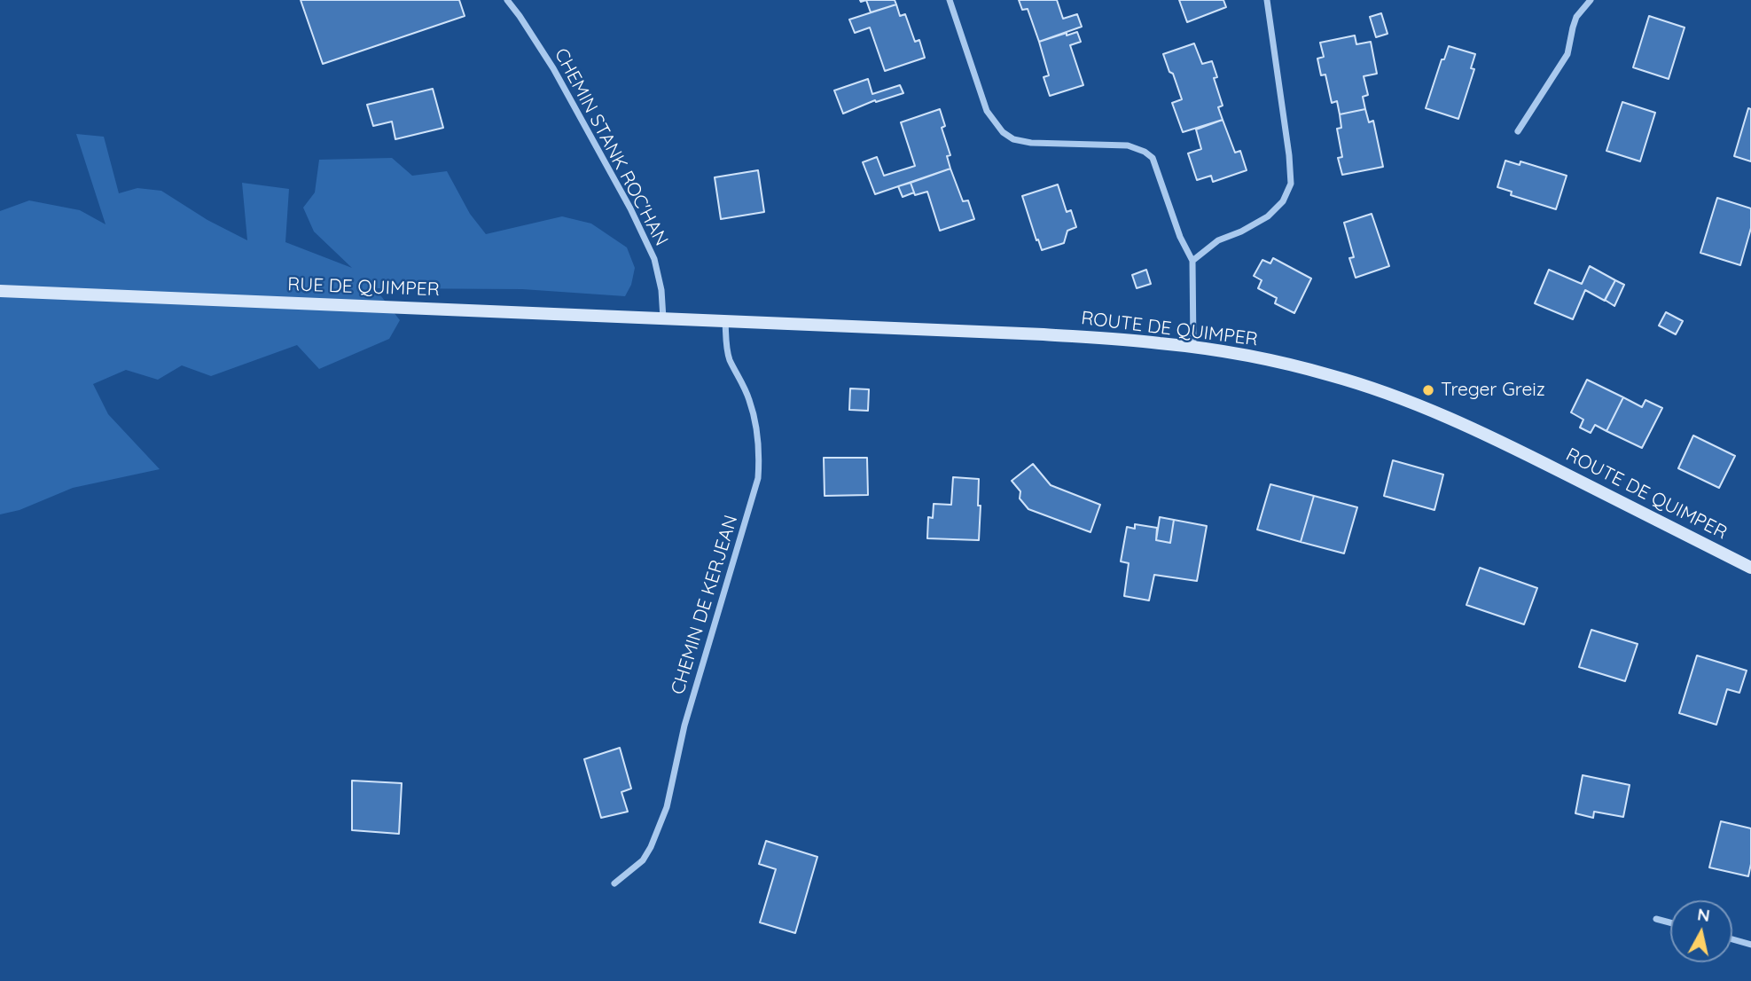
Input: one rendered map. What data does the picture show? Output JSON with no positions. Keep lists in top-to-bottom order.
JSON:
{
  "streets": {
    "main road": ["RUE DE QUIMPER", "ROUTE DE QUIMPER"],
    "street": ["CHEMIN STANK ROC'HAN", "CHEMIN DE KERJEAN"]
  },
  "crossings": [
    ["CHEMIN STANK ROC'HAN", "RUE DE QUIMPER"],
    ["RUE DE QUIMPER", "ROUTE DE QUIMPER"],
    ["RUE DE QUIMPER", "CHEMIN DE KERJEAN"],
    ["ROUTE DE QUIMPER", "CHEMIN DE KERJEAN"]
  ],
  "places": ["Treger Greiz"],
  "north": "top"
}
